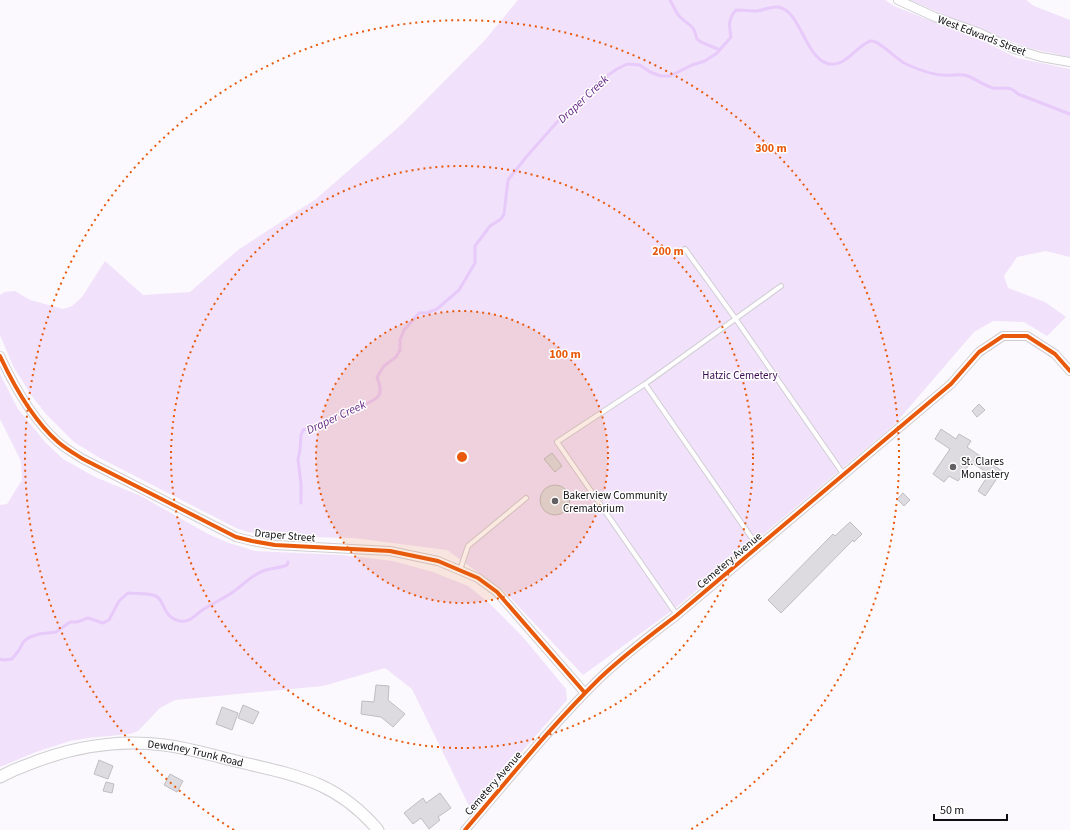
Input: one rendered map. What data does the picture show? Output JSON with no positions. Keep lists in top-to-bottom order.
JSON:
{
  "streets": {
    "main road": ["Dewdney Trunk Road"],
    "street": ["West Edwards Street", "Draper Street", "Cemetery Avenue"]
  },
  "crossings": [
    ["Draper Street", "Cemetery Avenue"]
  ],
  "water": ["Draper Creek"],
  "parks": ["Hatzic Cemetery"],
  "places": ["St. Clares Monastery", "Bakerview Community Crematorium"],
  "scale_bar": "50 m",
  "rings": ["300 m", "200 m", "100 m"]
}
